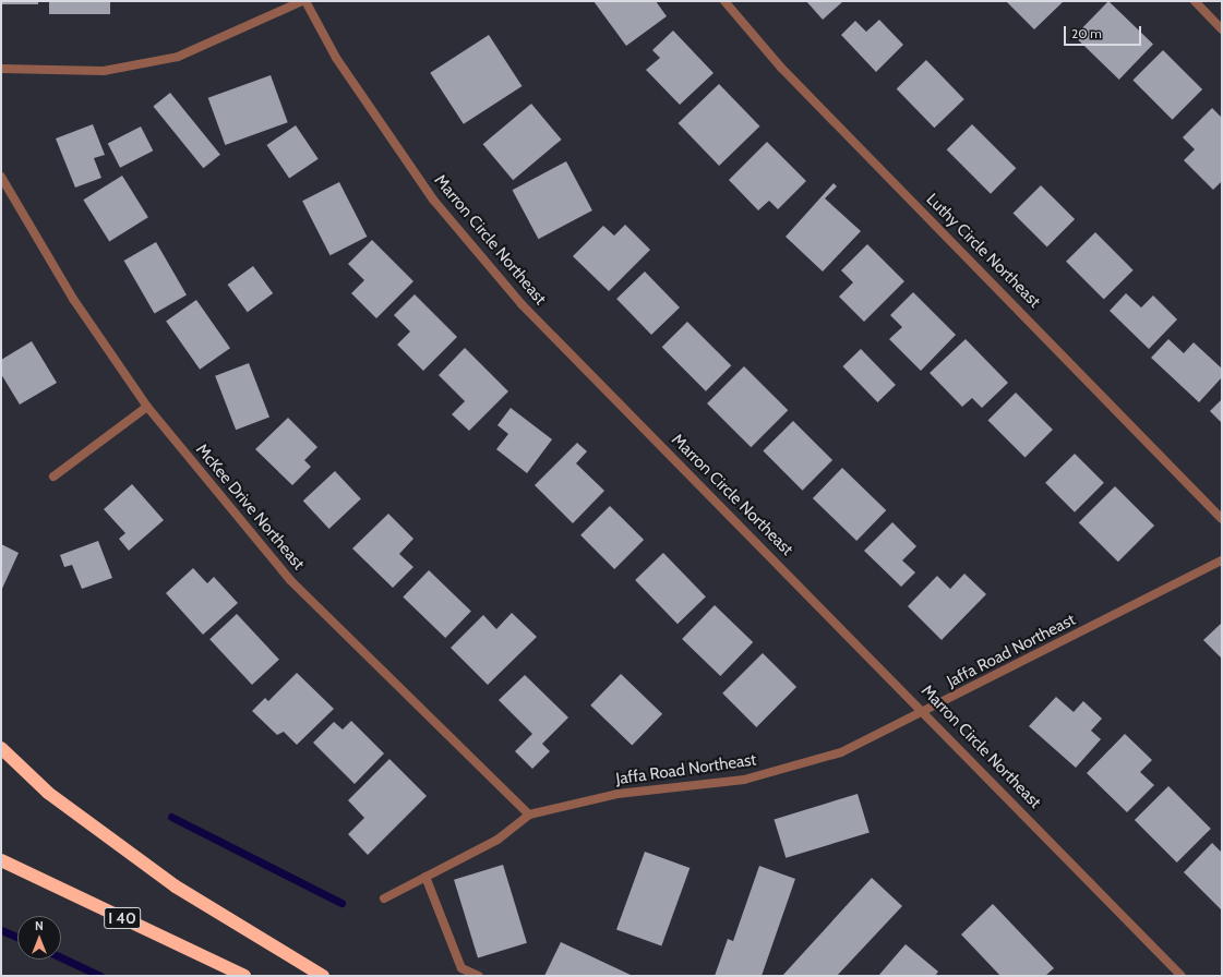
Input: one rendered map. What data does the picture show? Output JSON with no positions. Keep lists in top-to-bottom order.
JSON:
{
  "streets": {
    "highway": ["I 40"],
    "street": [
      "Marron Circle Northeast",
      "Luthy Circle Northeast",
      "McKee Drive Northeast",
      "Jaffa Road Northeast"
    ]
  },
  "crossings": [
    ["Marron Circle Northeast", "Jaffa Road Northeast"],
    ["McKee Drive Northeast", "Jaffa Road Northeast"]
  ],
  "scale_bar": "20 m",
  "north": "top"
}
